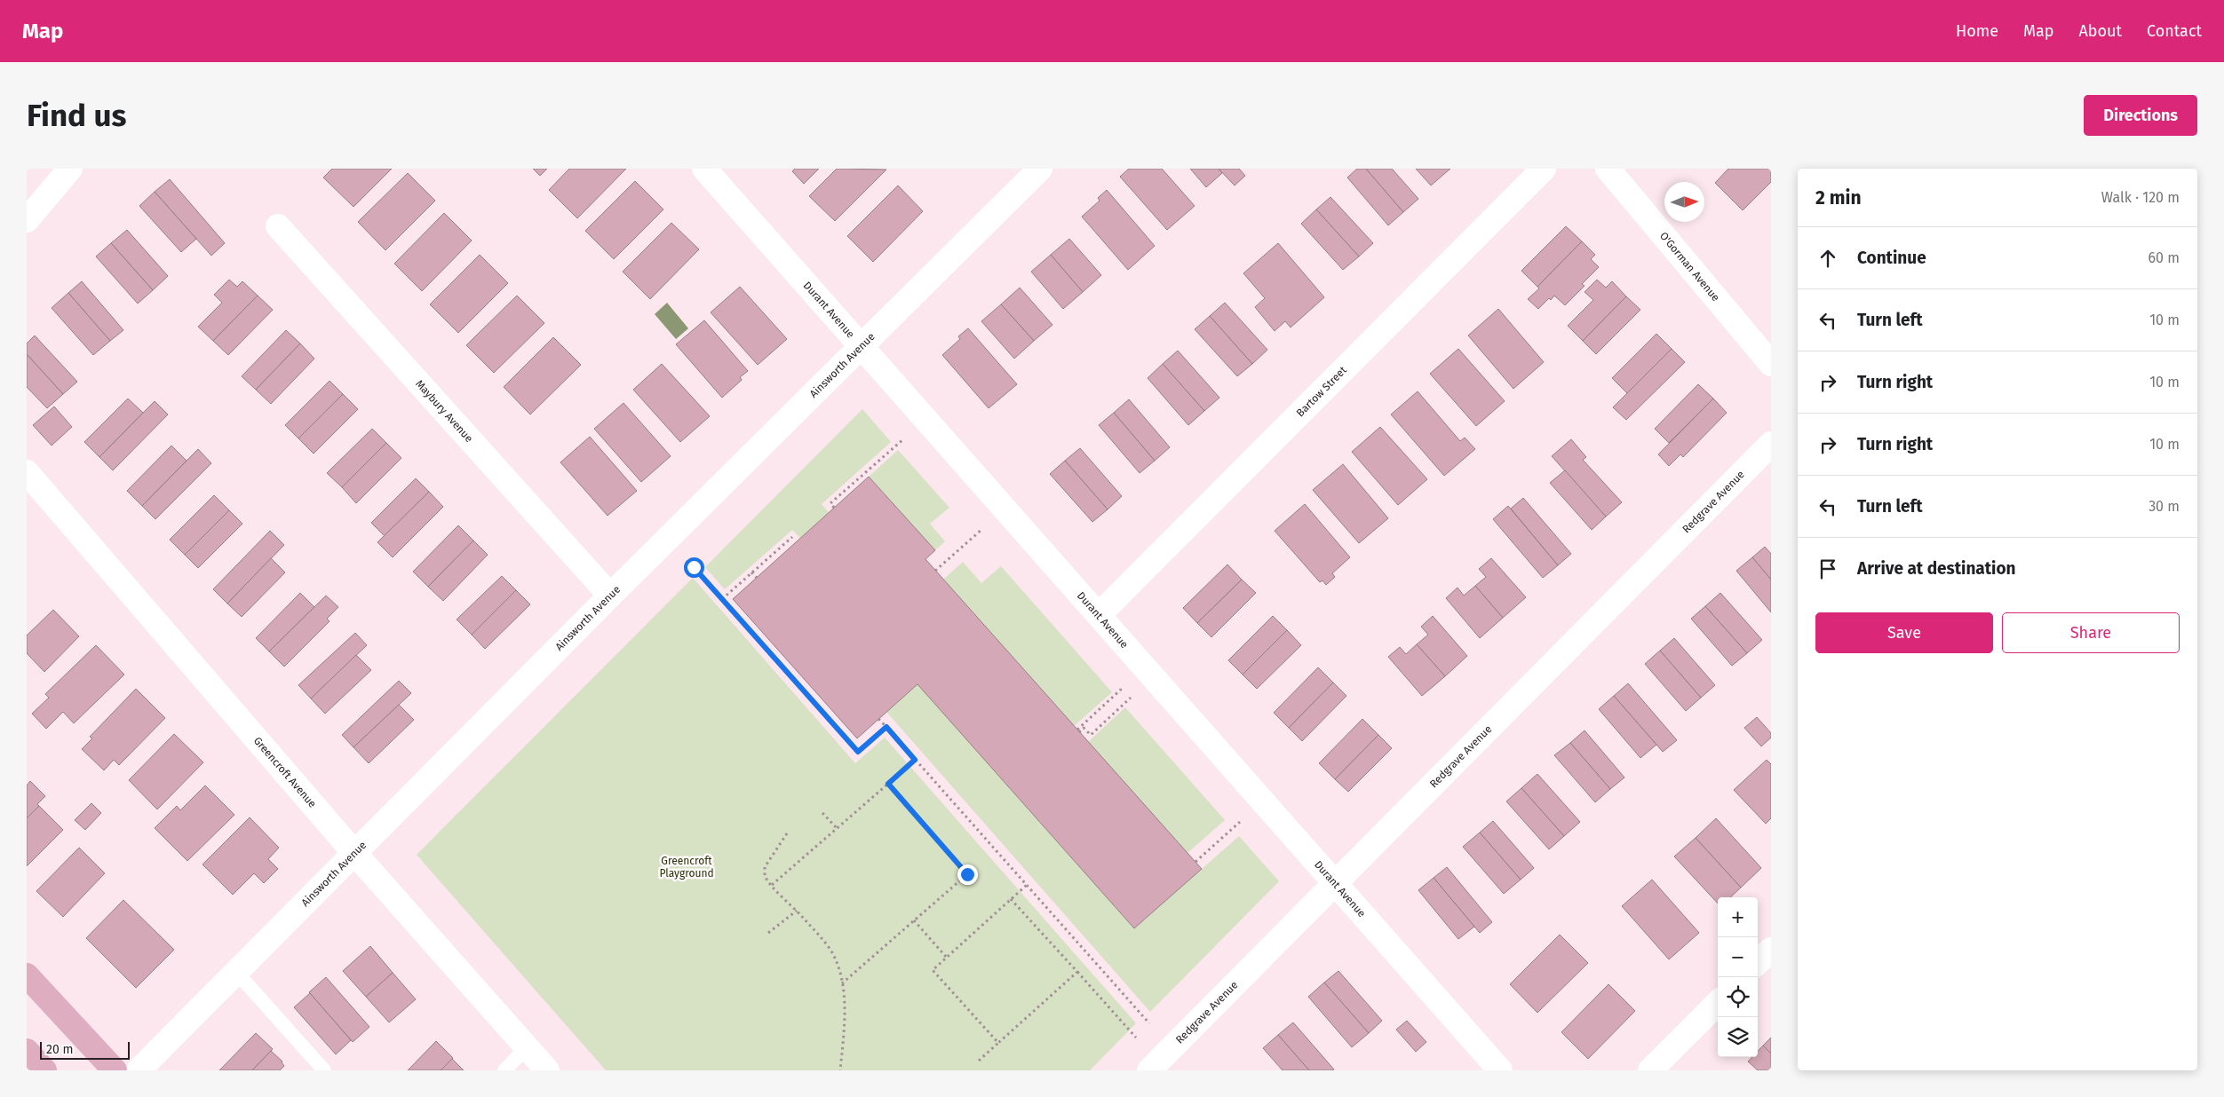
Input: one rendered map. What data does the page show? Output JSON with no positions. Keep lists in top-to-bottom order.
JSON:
{
  "streets": {
    "street": [
      "O'Gorman Avenue",
      "Durant Avenue",
      "Ainsworth Avenue",
      "Bartow Street",
      "Maybury Avenue",
      "Redgrave Avenue",
      "Greencroft Avenue"
    ]
  },
  "crossings": [
    ["Durant Avenue", "Ainsworth Avenue"],
    ["Durant Avenue", "Bartow Street"],
    ["Durant Avenue", "Redgrave Avenue"],
    ["Ainsworth Avenue", "Maybury Avenue"],
    ["Ainsworth Avenue", "Greencroft Avenue"]
  ],
  "parks": ["Greencroft Playground"],
  "scale_bar": "20 m",
  "north": "right",
  "page": {
    "header": "Map",
    "nav": [
      "Home",
      "Map",
      "About",
      "Contact"
    ],
    "buttons": [
      "Directions",
      ["Save", "Share"]
    ],
    "title": "Find us",
    "heading": ["2 min", "Walk · 120 m"],
    "list": [
      ["Continue", "60 m"],
      ["Turn left", "10 m"],
      ["Turn right", "10 m"],
      ["Turn right", "10 m"],
      ["Turn left", "30 m"],
      "Arrive at destination"
    ],
    "map_buttons": ["+", "−"],
    "scale": "20 m"
  }
}
